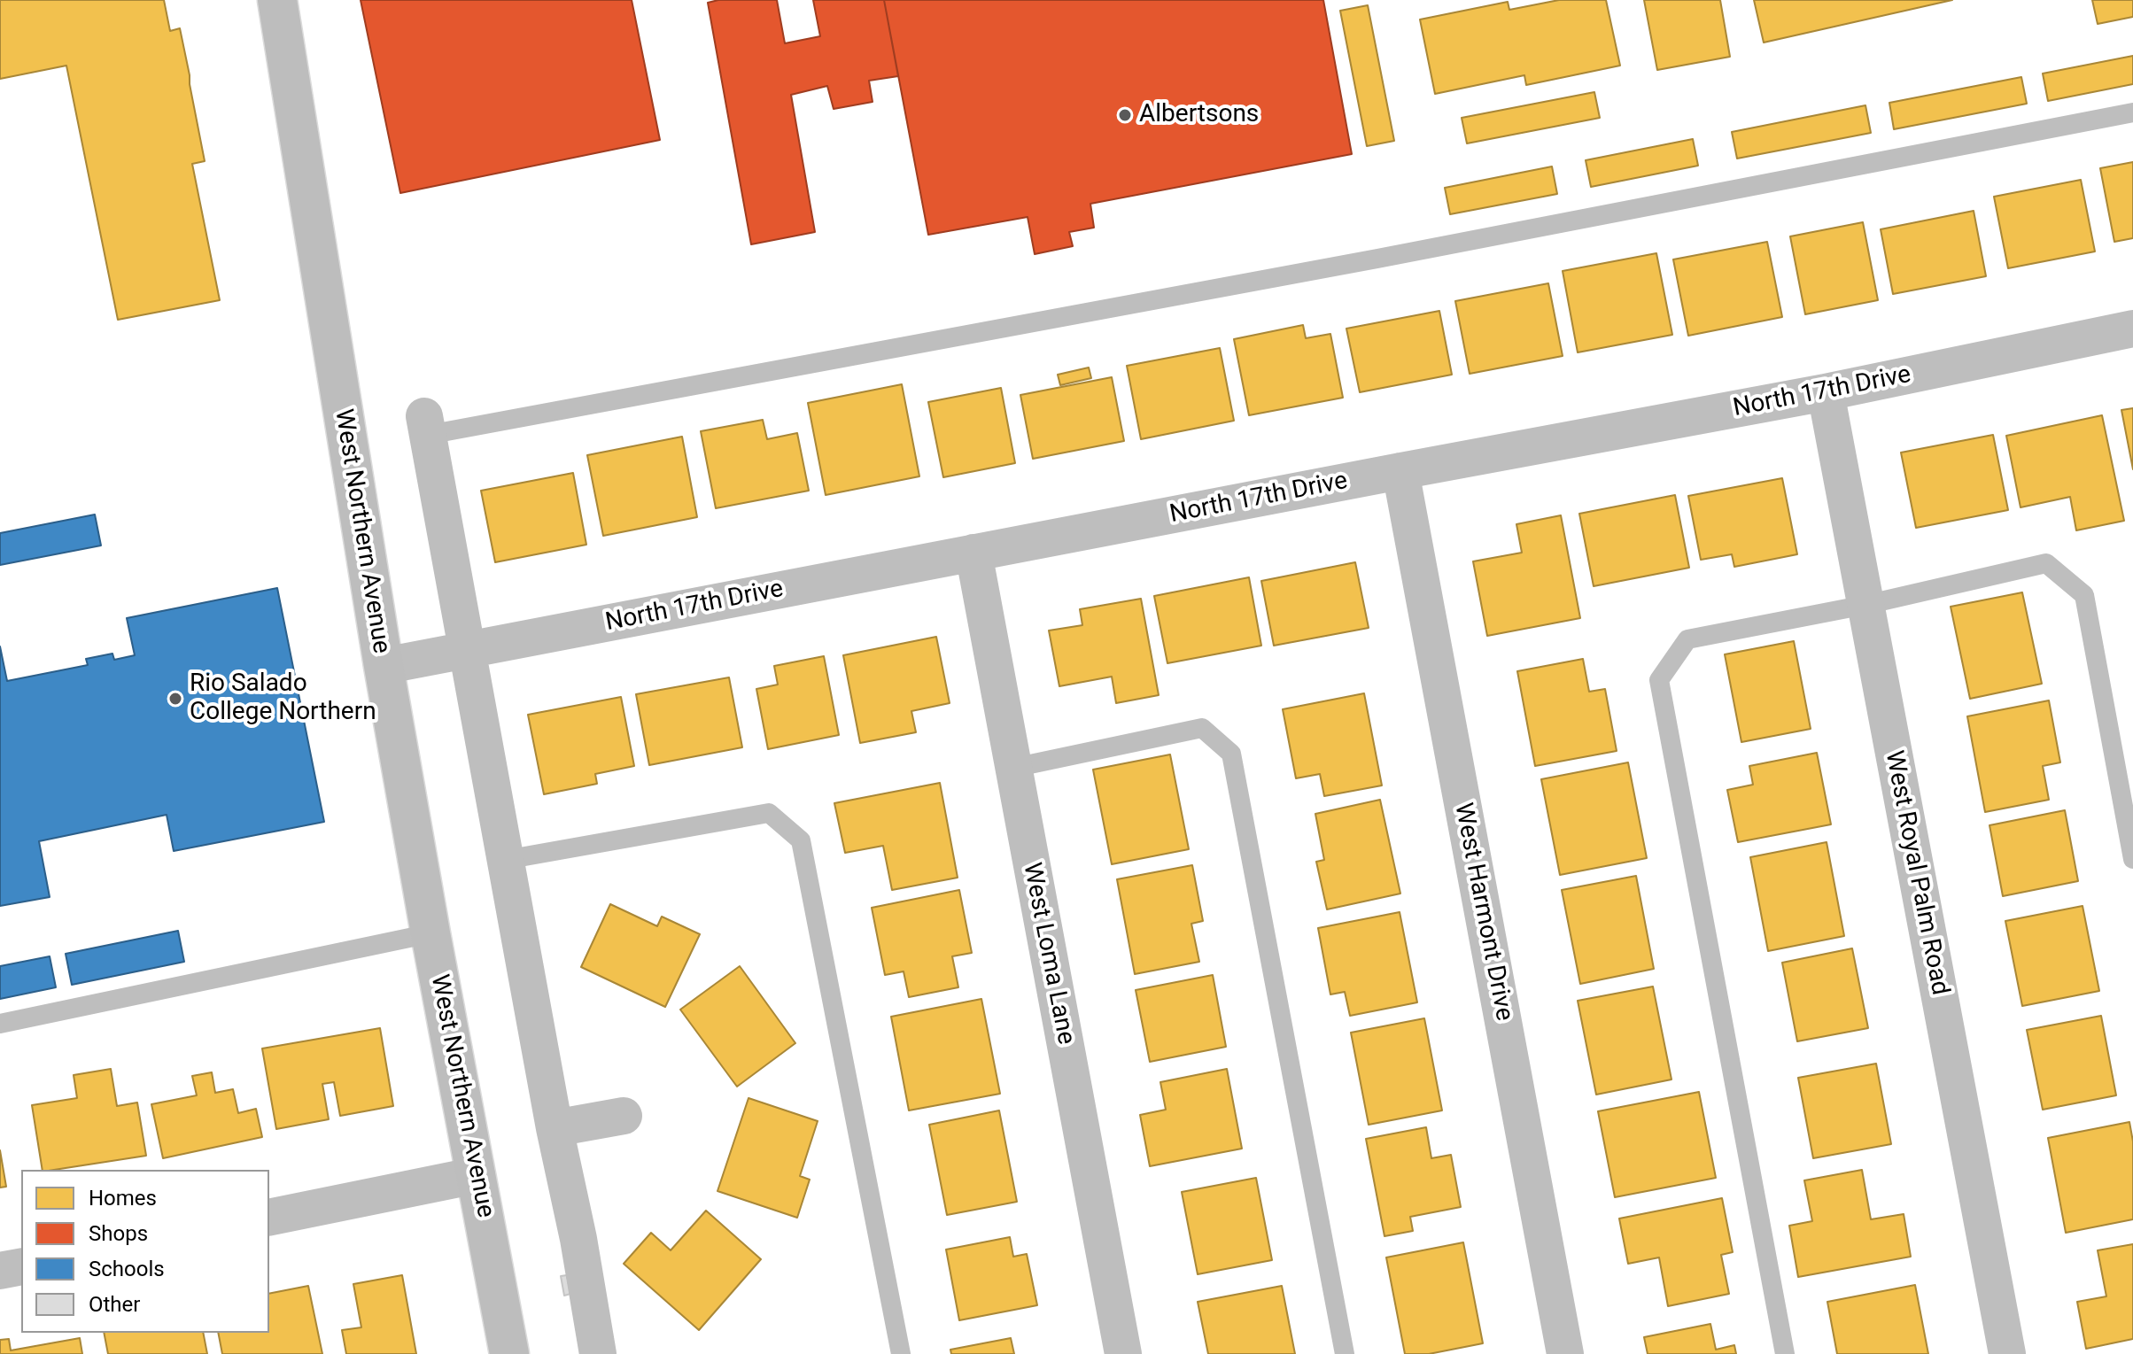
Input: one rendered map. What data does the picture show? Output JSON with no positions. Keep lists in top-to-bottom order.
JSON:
{
  "streets": {
    "main road": ["West Northern Avenue"],
    "street": [
      "North 17th Drive",
      "West Royal Palm Road",
      "West Harmont Drive",
      "West Loma Lane"
    ]
  },
  "crossings": [
    ["North 17th Drive", "West Northern Avenue"],
    ["North 17th Drive", "West Royal Palm Road"],
    ["North 17th Drive", "West Harmont Drive"],
    ["North 17th Drive", "West Loma Lane"]
  ],
  "places": ["Albertsons", "Rio Salado College Northern"],
  "legend": [
    "Homes",
    "Shops",
    "Schools",
    "Other"
  ]
}
